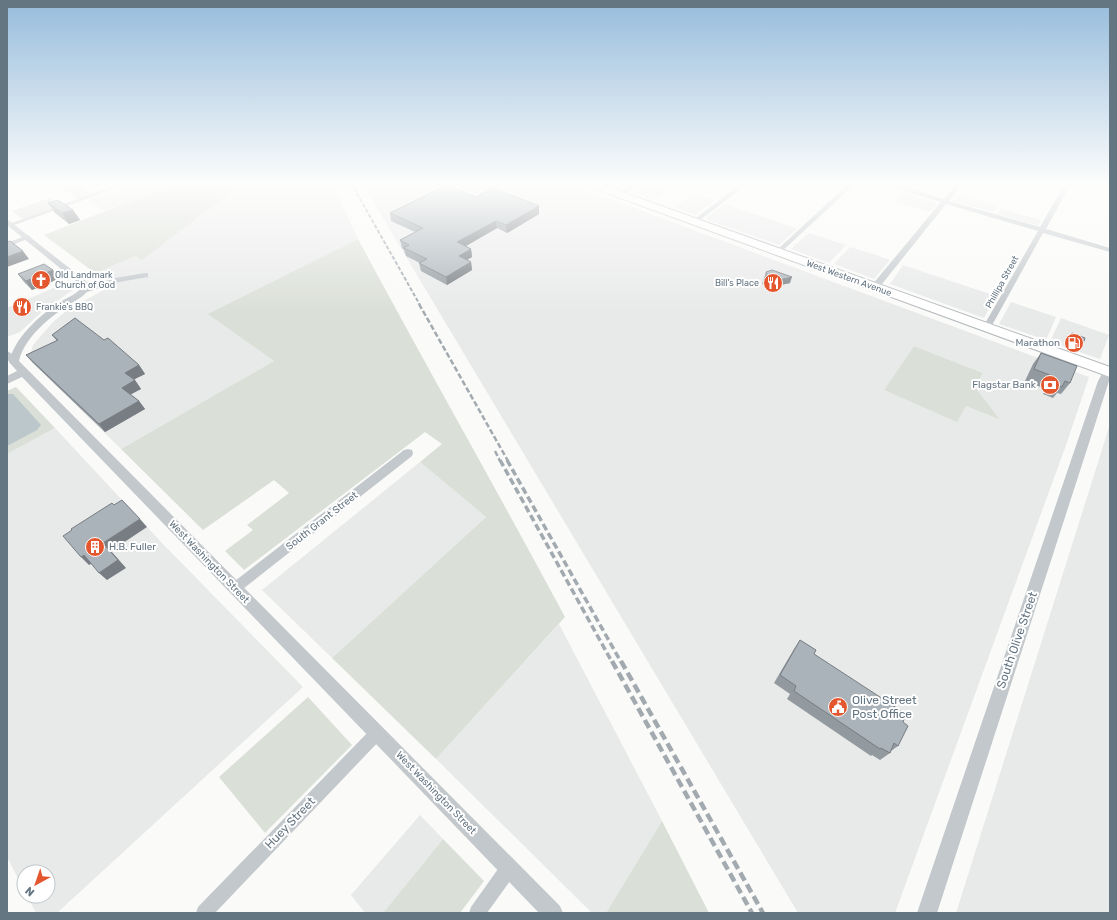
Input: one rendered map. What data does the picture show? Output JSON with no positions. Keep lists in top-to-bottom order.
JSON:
{
  "streets": {
    "main road": ["West Western Avenue"],
    "street": [
      "Phillipa Street",
      "South Grant Street",
      "West Washington Street",
      "South Olive Street",
      "Huey Street"
    ]
  },
  "crossings": [
    ["West Western Avenue", "Phillipa Street"],
    ["West Western Avenue", "South Olive Street"],
    ["South Grant Street", "West Washington Street"],
    ["West Washington Street", "Huey Street"]
  ],
  "places": {
    "church": ["Old Landmark Church of God"],
    "restaurant": ["Bill's Place", "Frankie's BBQ"],
    "fuel station": ["Marathon"],
    "bank": ["Flagstar Bank"],
    "building": ["H.B. Fuller"],
    "public building": ["Olive Street Post Office"]
  },
  "north": "bottom left"
}
